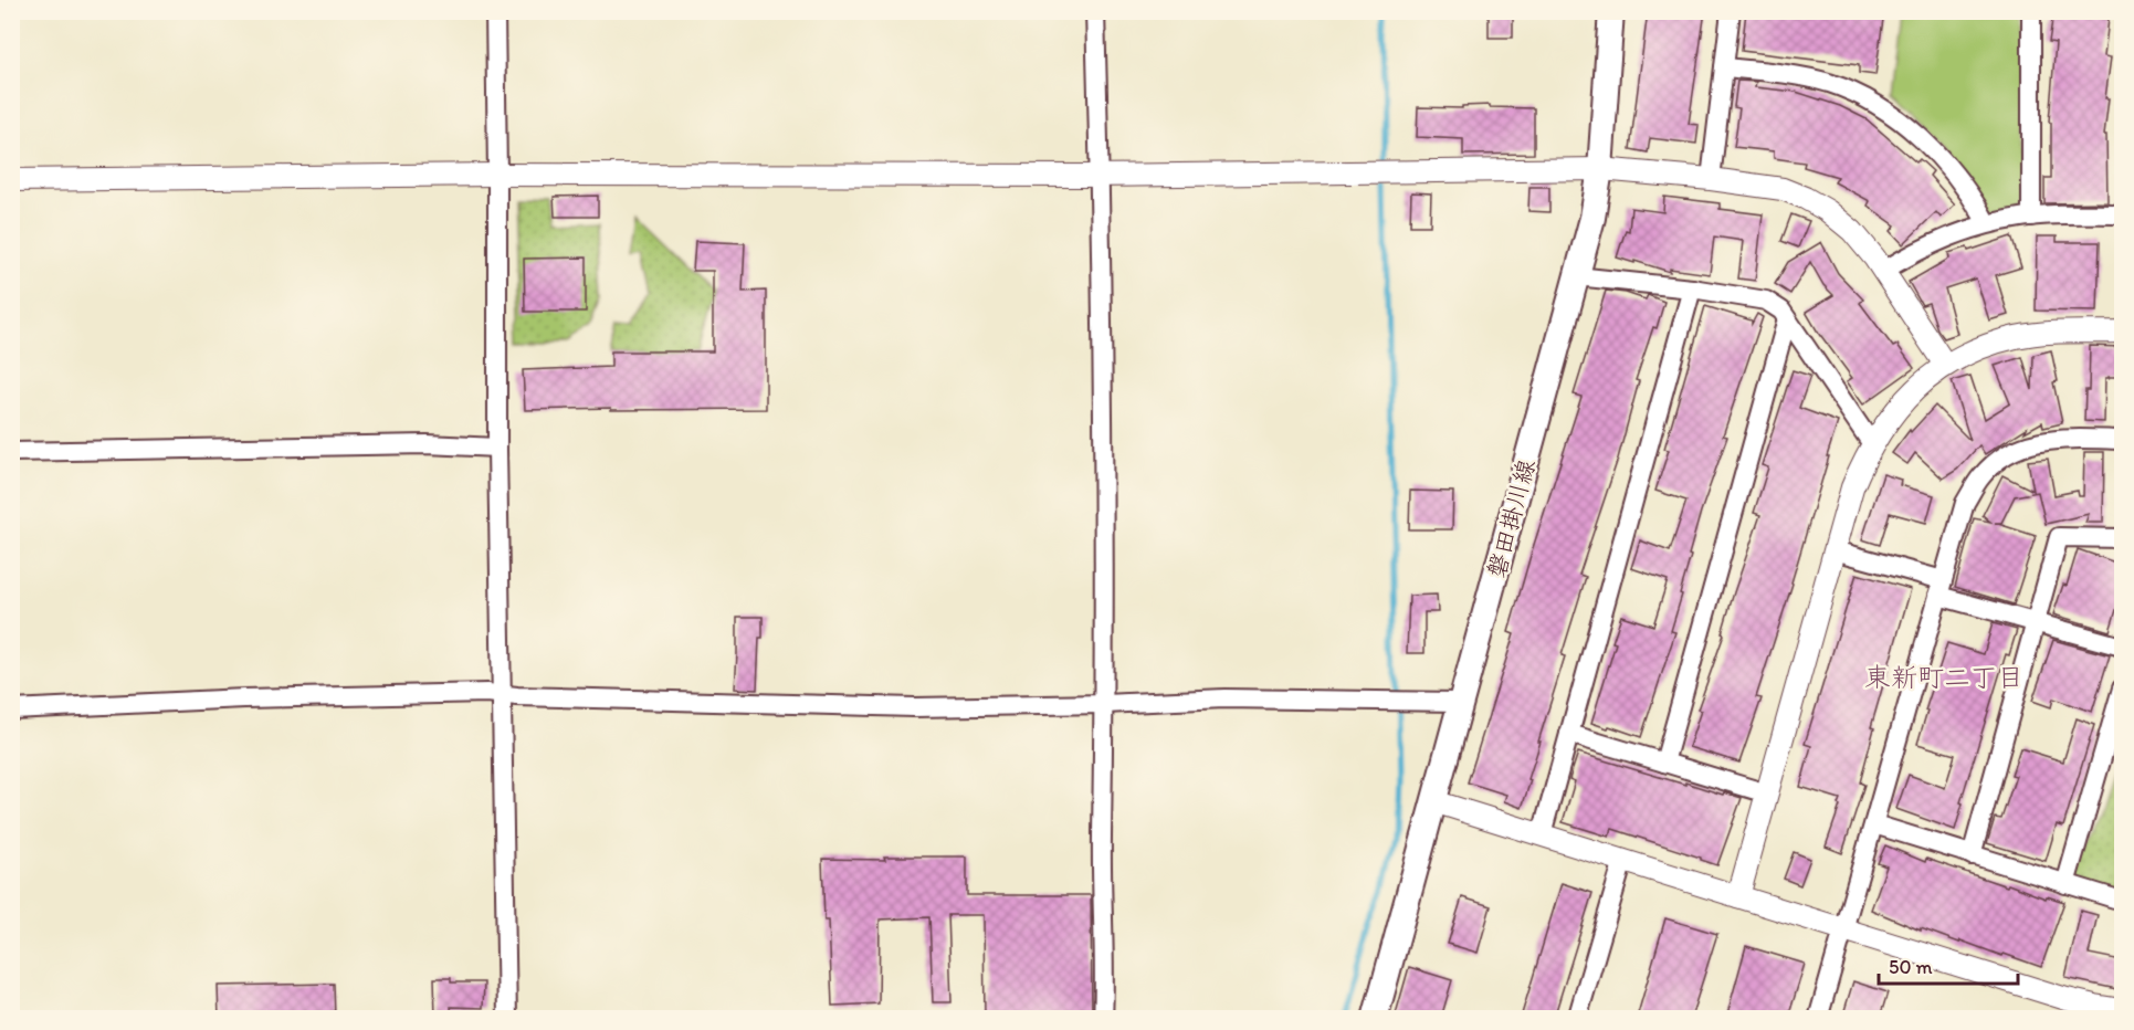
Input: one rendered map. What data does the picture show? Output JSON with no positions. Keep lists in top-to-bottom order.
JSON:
{
  "streets": {
    "main road": ["磐田掛川線"]
  },
  "districts": ["東新町二丁目"],
  "scale_bar": "50 m"
}
